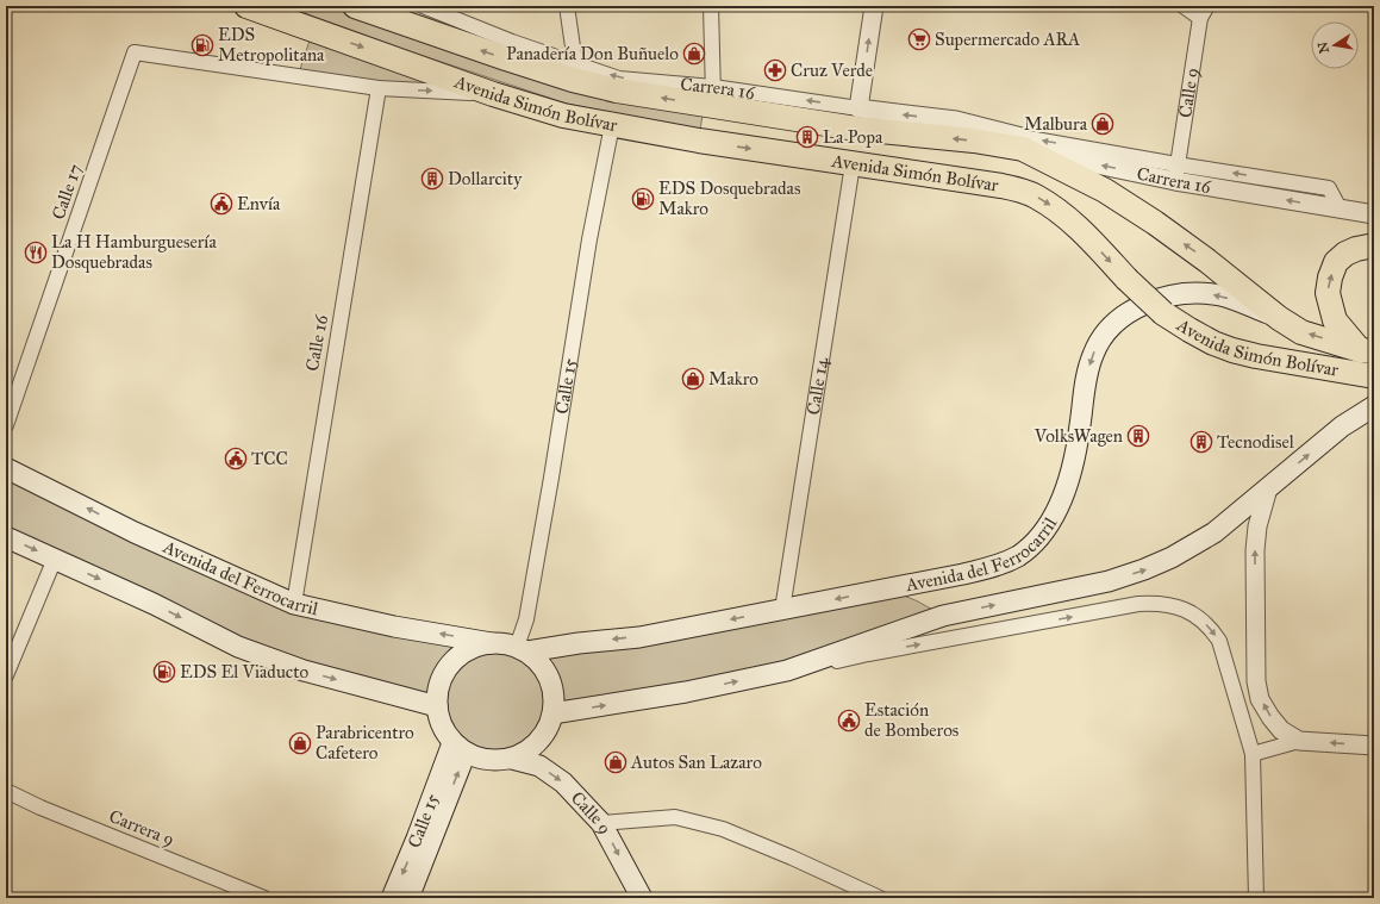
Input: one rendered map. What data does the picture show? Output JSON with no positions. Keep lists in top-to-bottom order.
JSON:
{
  "streets": {
    "main road": [
      "Calle 9",
      "Avenida Simón Bolívar",
      "Calle 15",
      "Avenida del Ferrocarril"
    ],
    "street": [
      "Carrera 16",
      "Calle 17",
      "Calle 16",
      "Calle 14",
      "Carrera 9"
    ]
  },
  "crossings": [
    ["Carrera 16", "Calle 9"],
    ["Carrera 16", "Avenida Simón Bolívar"],
    ["Calle 9", "Calle 15"],
    ["Calle 9", "Avenida del Ferrocarril"],
    ["Avenida Simón Bolívar", "Calle 15"],
    ["Avenida Simón Bolívar", "Calle 14"],
    ["Avenida Simón Bolívar", "Avenida del Ferrocarril"],
    ["Calle 17", "Calle 16"],
    ["Calle 16", "Avenida del Ferrocarril"],
    ["Calle 15", "Avenida del Ferrocarril"],
    ["Calle 14", "Avenida del Ferrocarril"]
  ],
  "one_way": ["Carrera 16", "Calle 9"],
  "places": {
    "supermarket": ["Supermercado ARA"],
    "fuel station": ["EDS Metropolitana", "EDS Dosquebradas Makro", "EDS El Viaducto"],
    "shop": [
      "Panadería Don Buñuelo",
      "Malbura",
      "Makro",
      "Parabricentro Cafetero",
      "Autos San Lazaro"
    ],
    "pharmacy": ["Cruz Verde"],
    "building": [
      "La Popa",
      "Dollarcity",
      "VolksWagen",
      "Tecnodisel"
    ],
    "public building": ["Envía", "TCC", "Estación de Bomberos"],
    "restaurant": ["La H Hamburguesería Dosquebradas"]
  },
  "north": "left"
}
